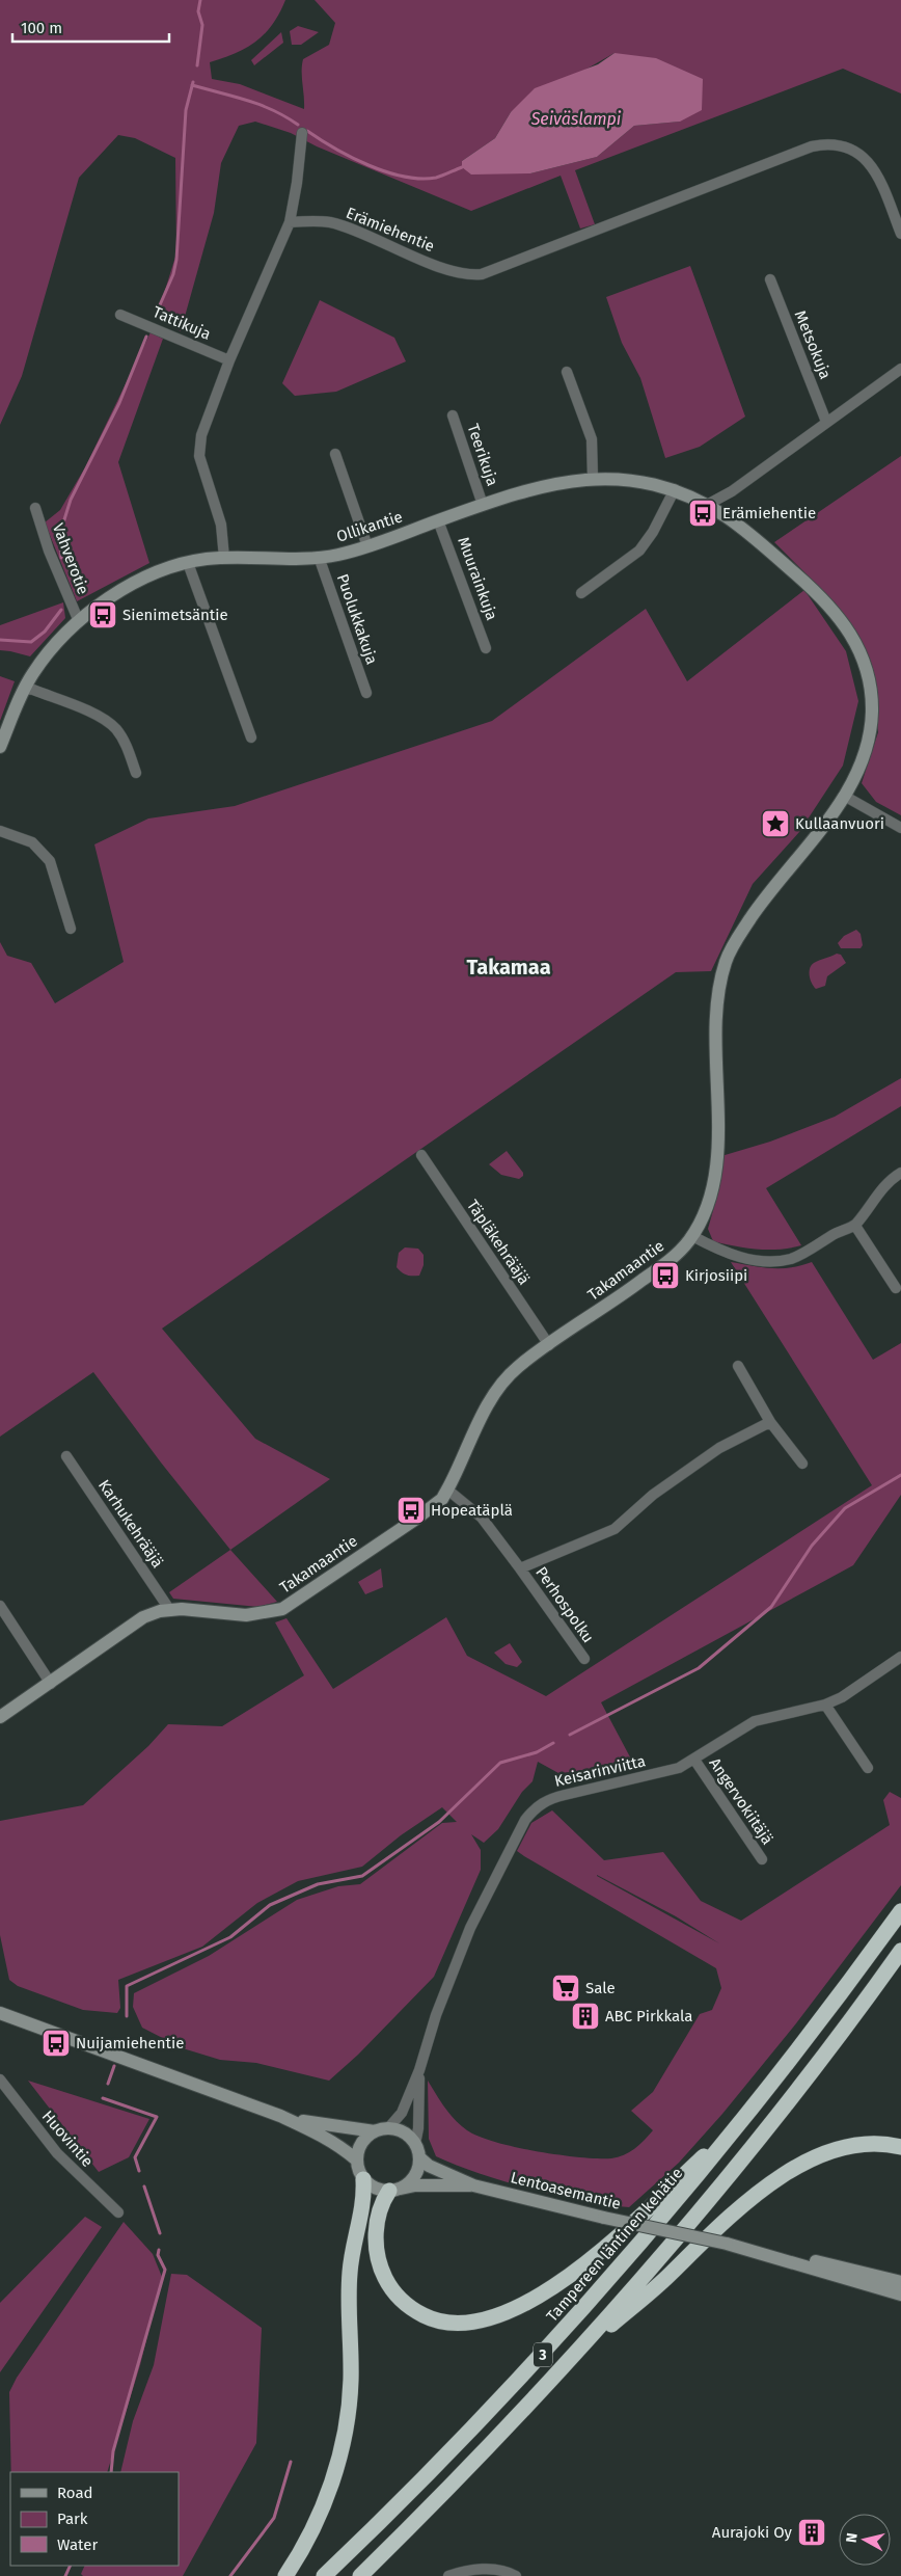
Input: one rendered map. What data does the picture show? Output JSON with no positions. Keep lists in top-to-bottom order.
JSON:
{
  "streets": {
    "highway": ["Tampereen läntinen kehätie", "3"],
    "street": [
      "Erämiehentie",
      "Tattikuja",
      "Metsokuja",
      "Teerikuja",
      "Ollikantie",
      "Vahverotie",
      "Muurainkuja",
      "Puolukkakuja",
      "Täpläkehrääjä",
      "Takamaantie",
      "Karhukehrääjä",
      "Perhospolku",
      "Keisarinviitta",
      "Angervokiitäjä",
      "Huovintie",
      "Lentoasemantie"
    ]
  },
  "crossings": [
    ["Teerikuja", "Ollikantie"],
    ["Ollikantie", "Vahverotie"],
    ["Ollikantie", "Muurainkuja"],
    ["Ollikantie", "Puolukkakuja"],
    ["Ollikantie", "Takamaantie"],
    ["Täpläkehrääjä", "Takamaantie"],
    ["Takamaantie", "Karhukehrääjä"],
    ["Keisarinviitta", "Angervokiitäjä"],
    ["Keisarinviitta", "Lentoasemantie"]
  ],
  "districts": ["Takamaa"],
  "water": ["Seiväslampi"],
  "places": {
    "bus stop": [
      "Erämiehentie",
      "Sienimetsäntie",
      "Kirjosiipi",
      "Hopeatäplä",
      "Nuijamiehentie"
    ],
    "place": ["Kullaanvuori"],
    "supermarket": ["Sale"],
    "building": ["ABC Pirkkala", "Aurajoki Oy"]
  },
  "legend": ["Road", "Park", "Water"],
  "scale_bar": "100 m",
  "north": "left"
}
